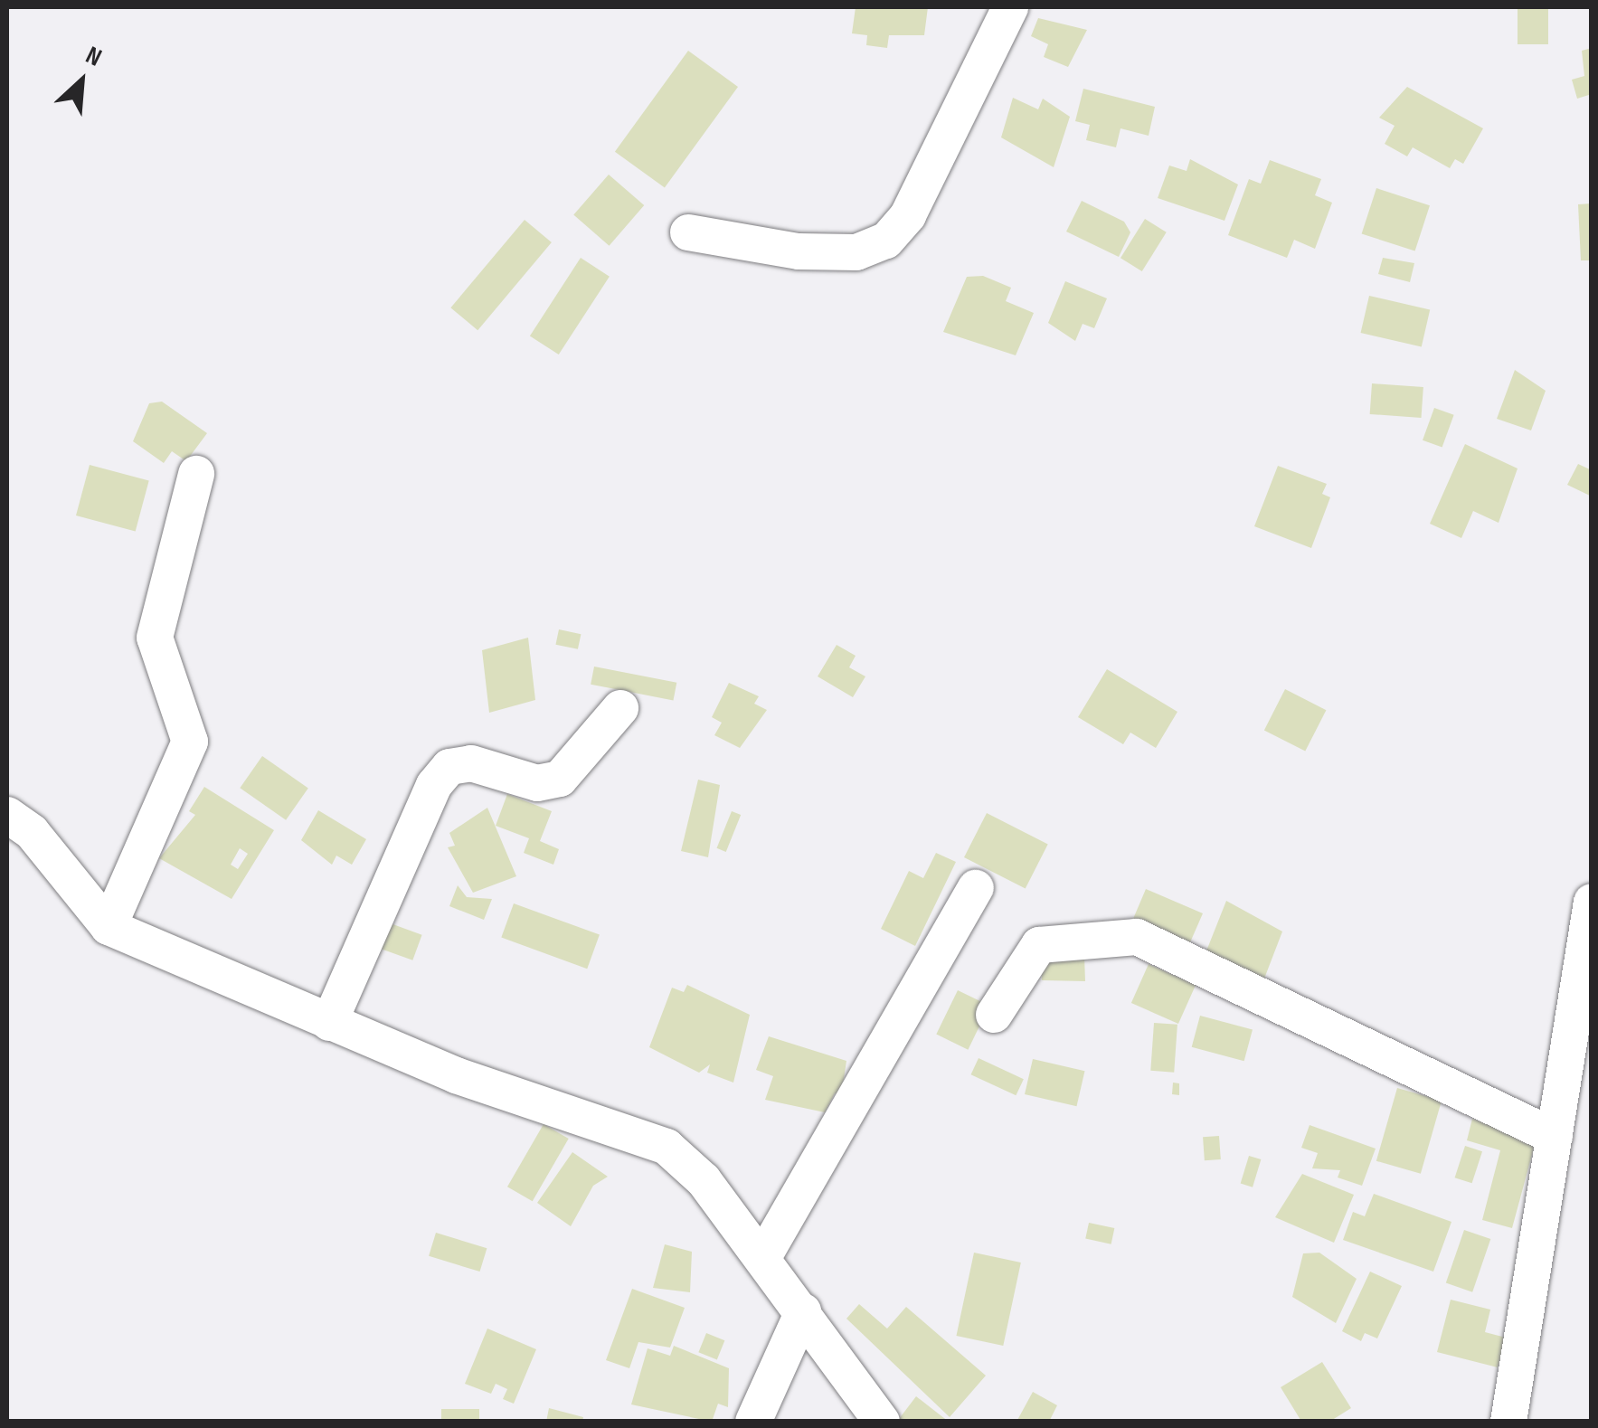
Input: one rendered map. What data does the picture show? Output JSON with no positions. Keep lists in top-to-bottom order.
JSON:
{
  "north": "top right"
}
